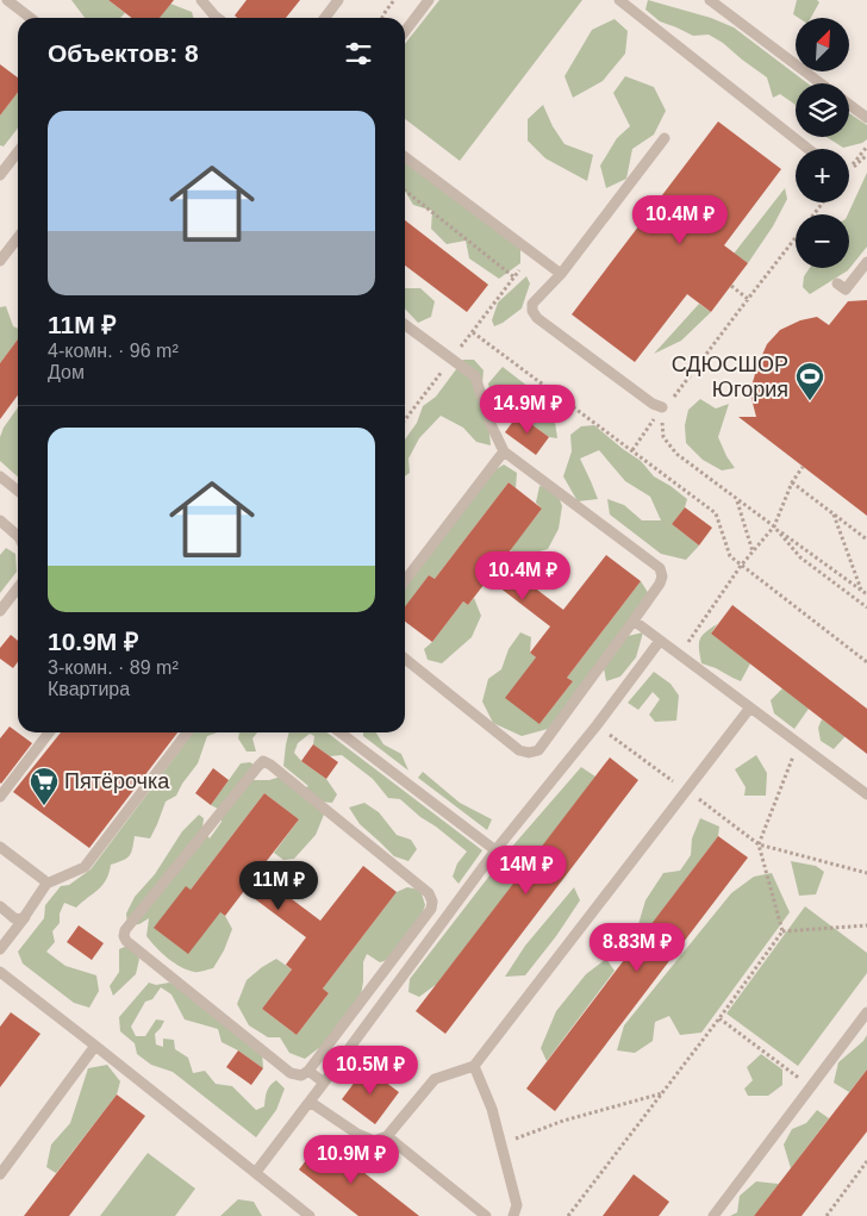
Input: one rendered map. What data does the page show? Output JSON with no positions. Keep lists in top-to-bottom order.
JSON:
{
  "places": {
    "sports": ["СДЮСШОР Югория"],
    "supermarket": ["Пятёрочка"]
  },
  "north": "top right",
  "page": {
    "map_buttons": ["+", "−"],
    "heading": "Объектов: 8",
    "list": [
      {
        "name": "11M ₽",
        "note": "4-комн. · 96 m² · Дом"
      },
      {
        "name": "10.9M ₽",
        "note": "3-комн. · 89 m² · Квартира"
      }
    ],
    "price": [
      "10.4M ₽",
      "14.9M ₽",
      "10.4M ₽",
      "14M ₽",
      "11M ₽",
      "8.83M ₽",
      "10.5M ₽",
      "10.9M ₽"
    ]
  }
}
